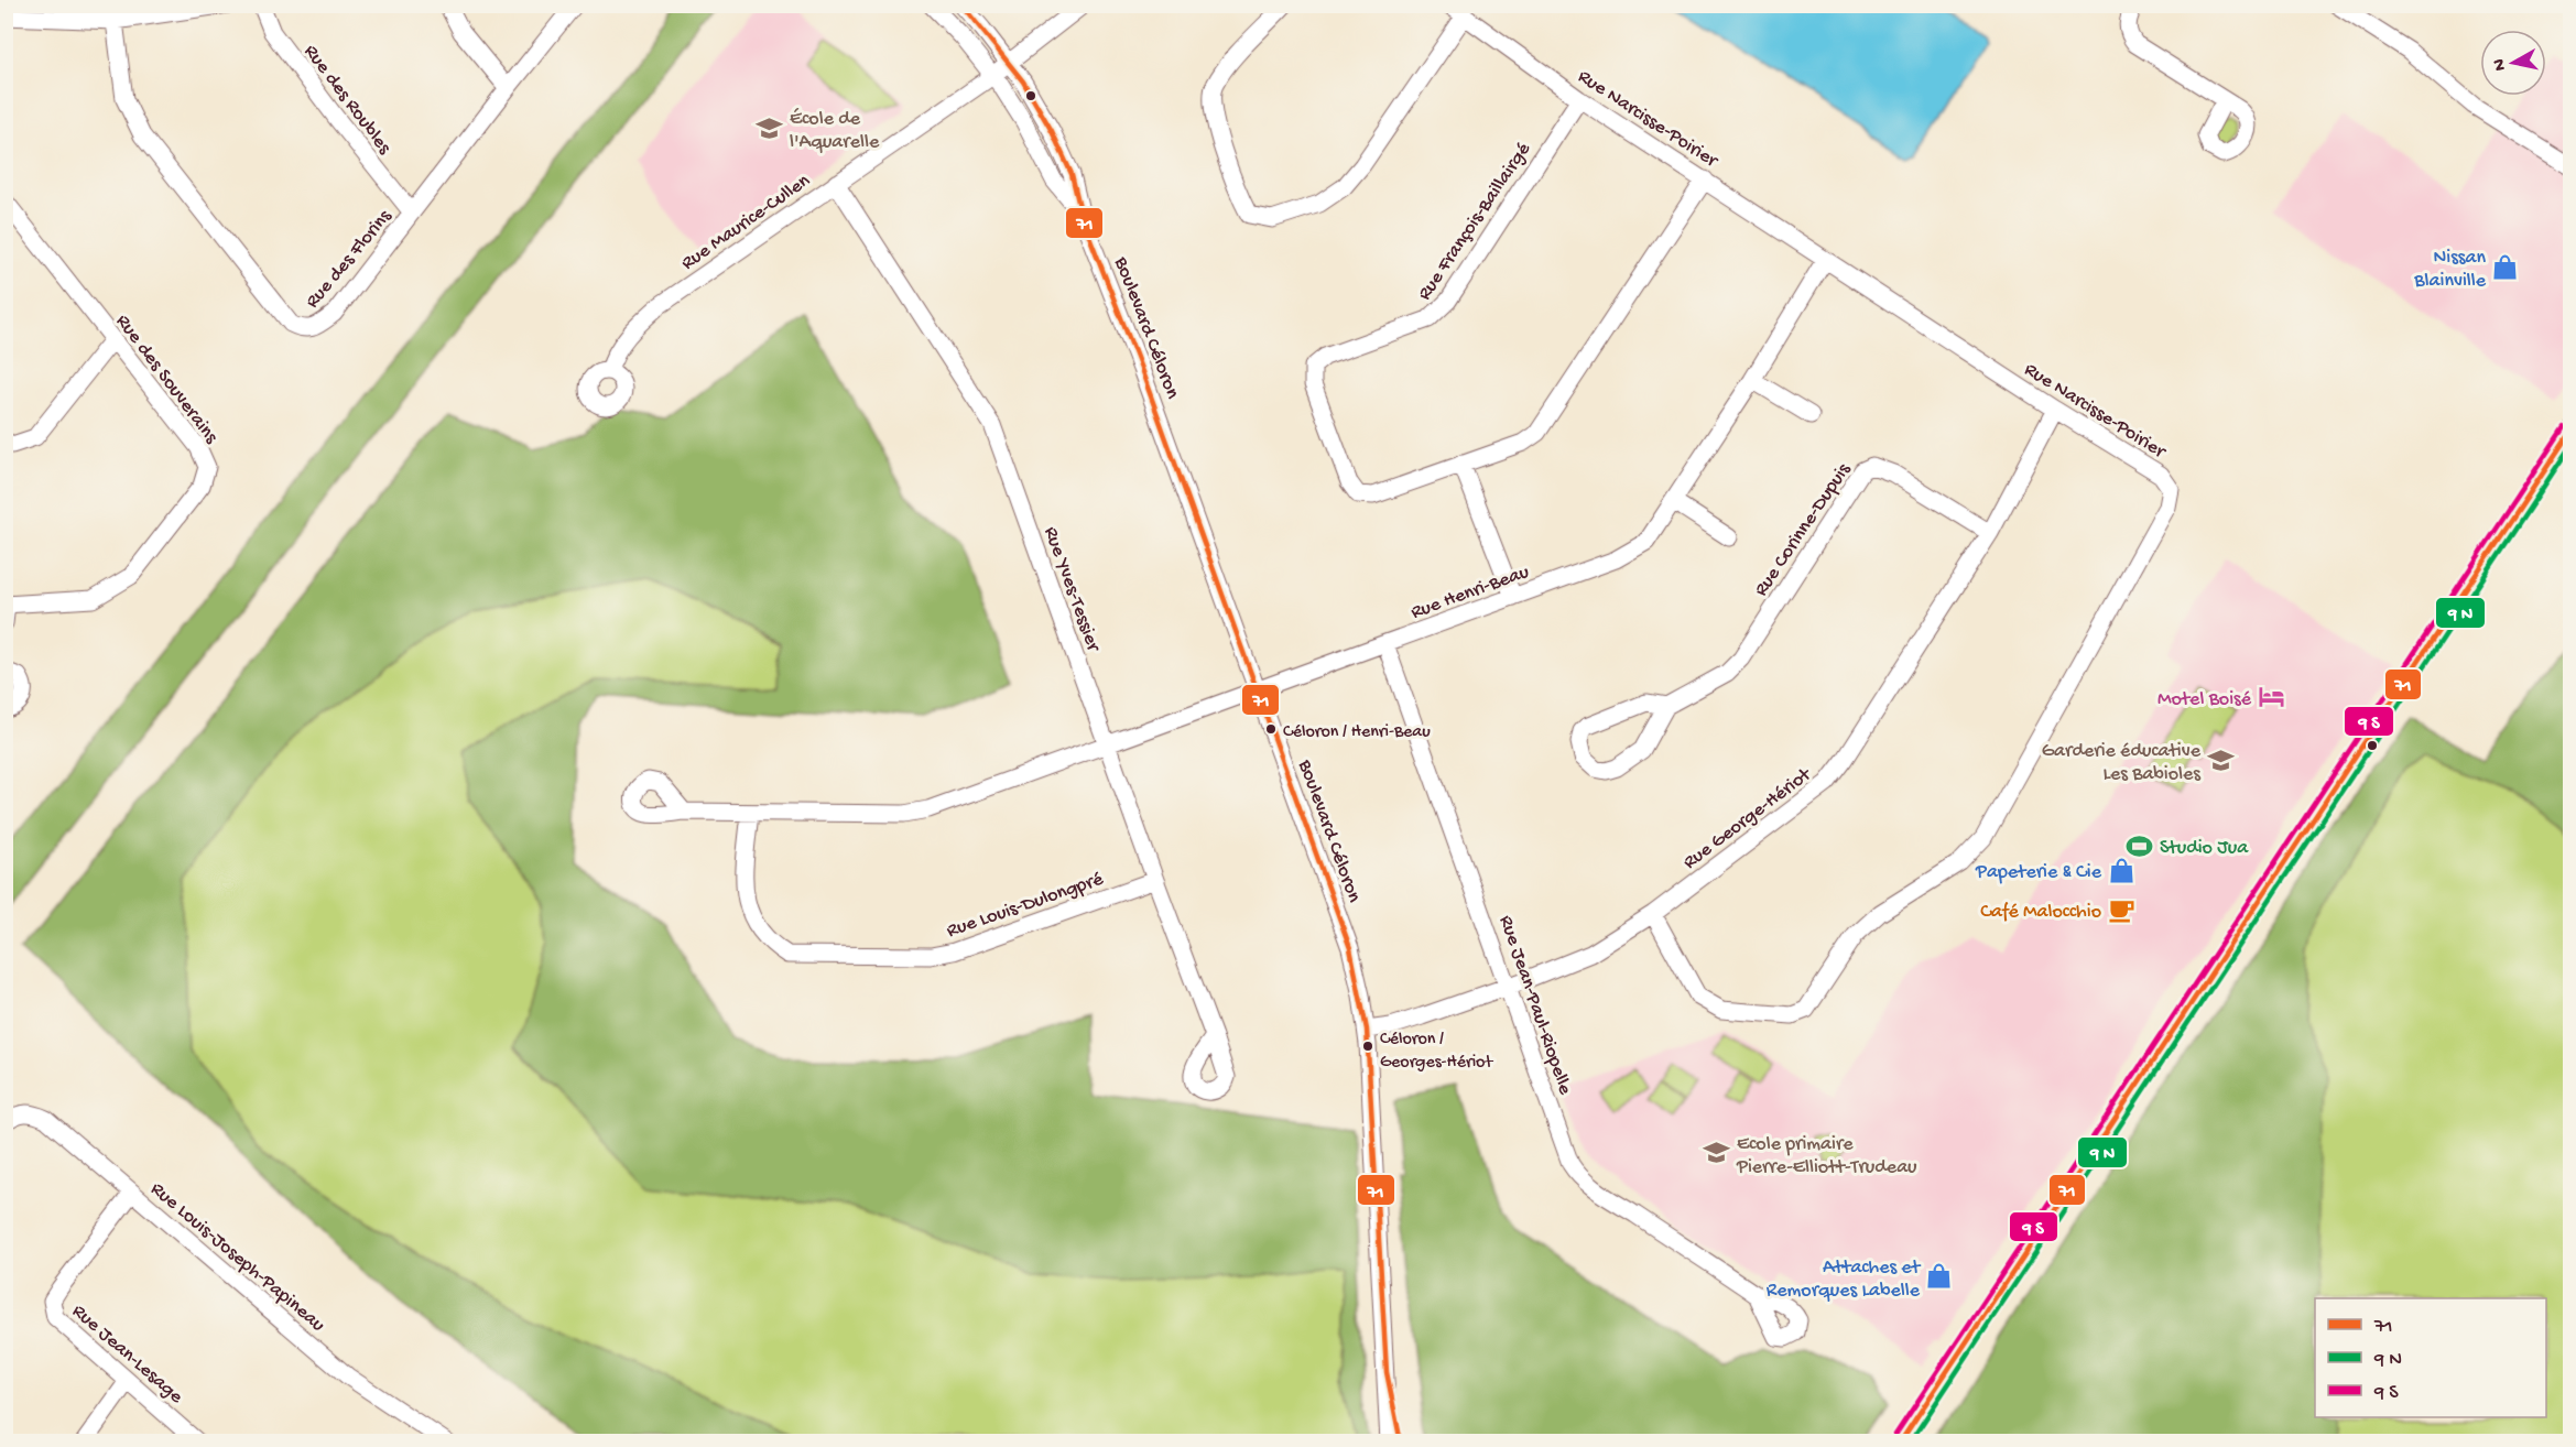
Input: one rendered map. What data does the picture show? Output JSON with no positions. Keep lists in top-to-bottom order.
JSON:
{
  "streets": {
    "street": [
      "Rue des Roubles",
      "Rue Narcisse-Poirier",
      "Rue Maurice-Cullen",
      "Rue François-Baillairgé",
      "Rue des Florins",
      "Boulevard Céloron",
      "Rue des Souverains",
      "Rue Corinne-Dupuis",
      "Rue Yves-Tessier",
      "Rue Henri-Beau",
      "Rue George-Hériot",
      "Rue Louis-Dulongpré",
      "Rue Jean-Paul-Riopelle",
      "Rue Louis-Joseph-Papineau",
      "Rue Jean-Lesage"
    ]
  },
  "crossings": [
    ["Rue des Roubles", "Rue des Florins"],
    ["Rue Narcisse-Poirier", "Rue François-Baillairgé"],
    ["Rue Narcisse-Poirier", "Rue Henri-Beau"],
    ["Rue Narcisse-Poirier", "Rue George-Hériot"],
    ["Rue Maurice-Cullen", "Boulevard Céloron"],
    ["Rue Maurice-Cullen", "Rue Yves-Tessier"],
    ["Boulevard Céloron", "Rue Henri-Beau"],
    ["Boulevard Céloron", "Rue George-Hériot"],
    ["Rue Corinne-Dupuis", "Rue George-Hériot"],
    ["Rue Yves-Tessier", "Rue Louis-Dulongpré"],
    ["Rue Henri-Beau", "Rue Jean-Paul-Riopelle"],
    ["Rue George-Hériot", "Rue Jean-Paul-Riopelle"],
    ["Rue Louis-Joseph-Papineau", "Rue Jean-Lesage"]
  ],
  "places": {
    "school or university": ["École de l'Aquarelle", "Garderie éducative Les Babioles", "Ecole primaire Pierre-Elliott-Trudeau"],
    "shop": ["Nissan Blainville", "Papeterie & Cie", "Attaches et Remorques Labelle"],
    "hotel": ["Motel Boisé"],
    "other": ["Céloron / Henri-Beau", "Céloron / Georges-Hériot"],
    "sports": ["Studio Jua"],
    "cafe": ["Café Malocchio"]
  },
  "lines": ["transit line 71"],
  "legend": ["71", "9 N", "9 S"],
  "north": "left"
}
